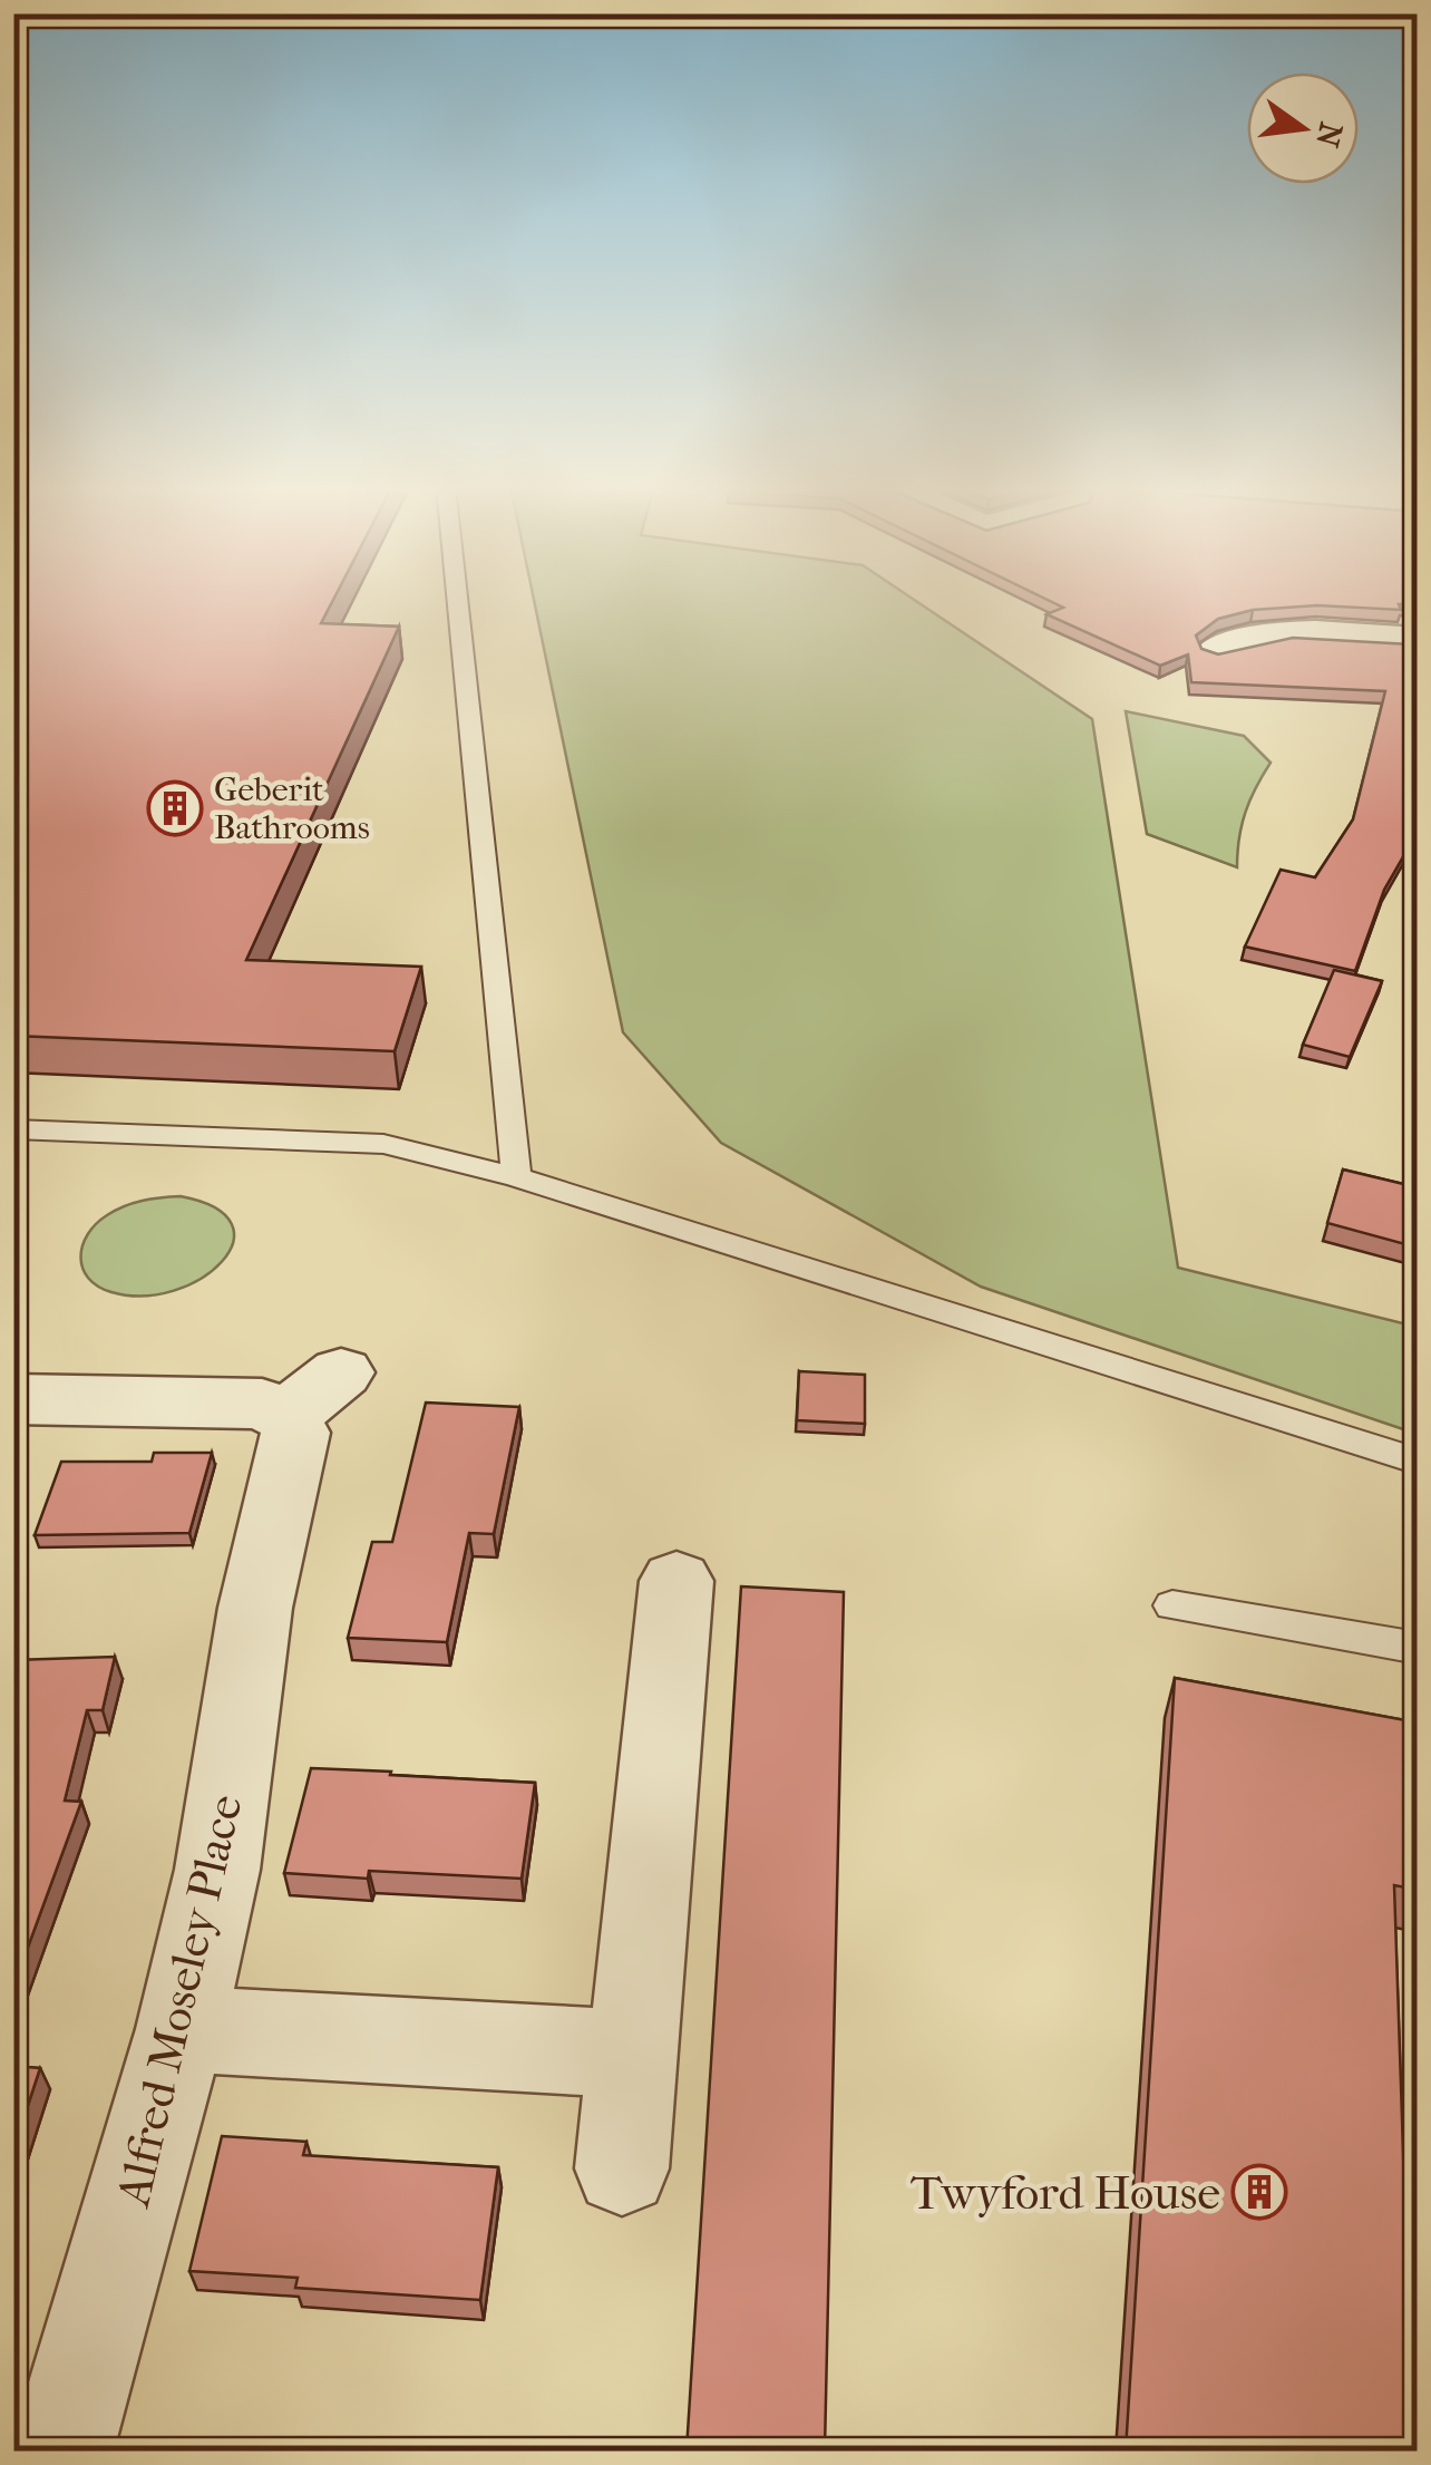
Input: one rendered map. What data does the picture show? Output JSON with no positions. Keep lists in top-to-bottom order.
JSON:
{
  "streets": {
    "street": ["Alfred Moseley Place"]
  },
  "places": {
    "building": ["Geberit Bathrooms", "Twyford House"]
  },
  "north": "right"
}
